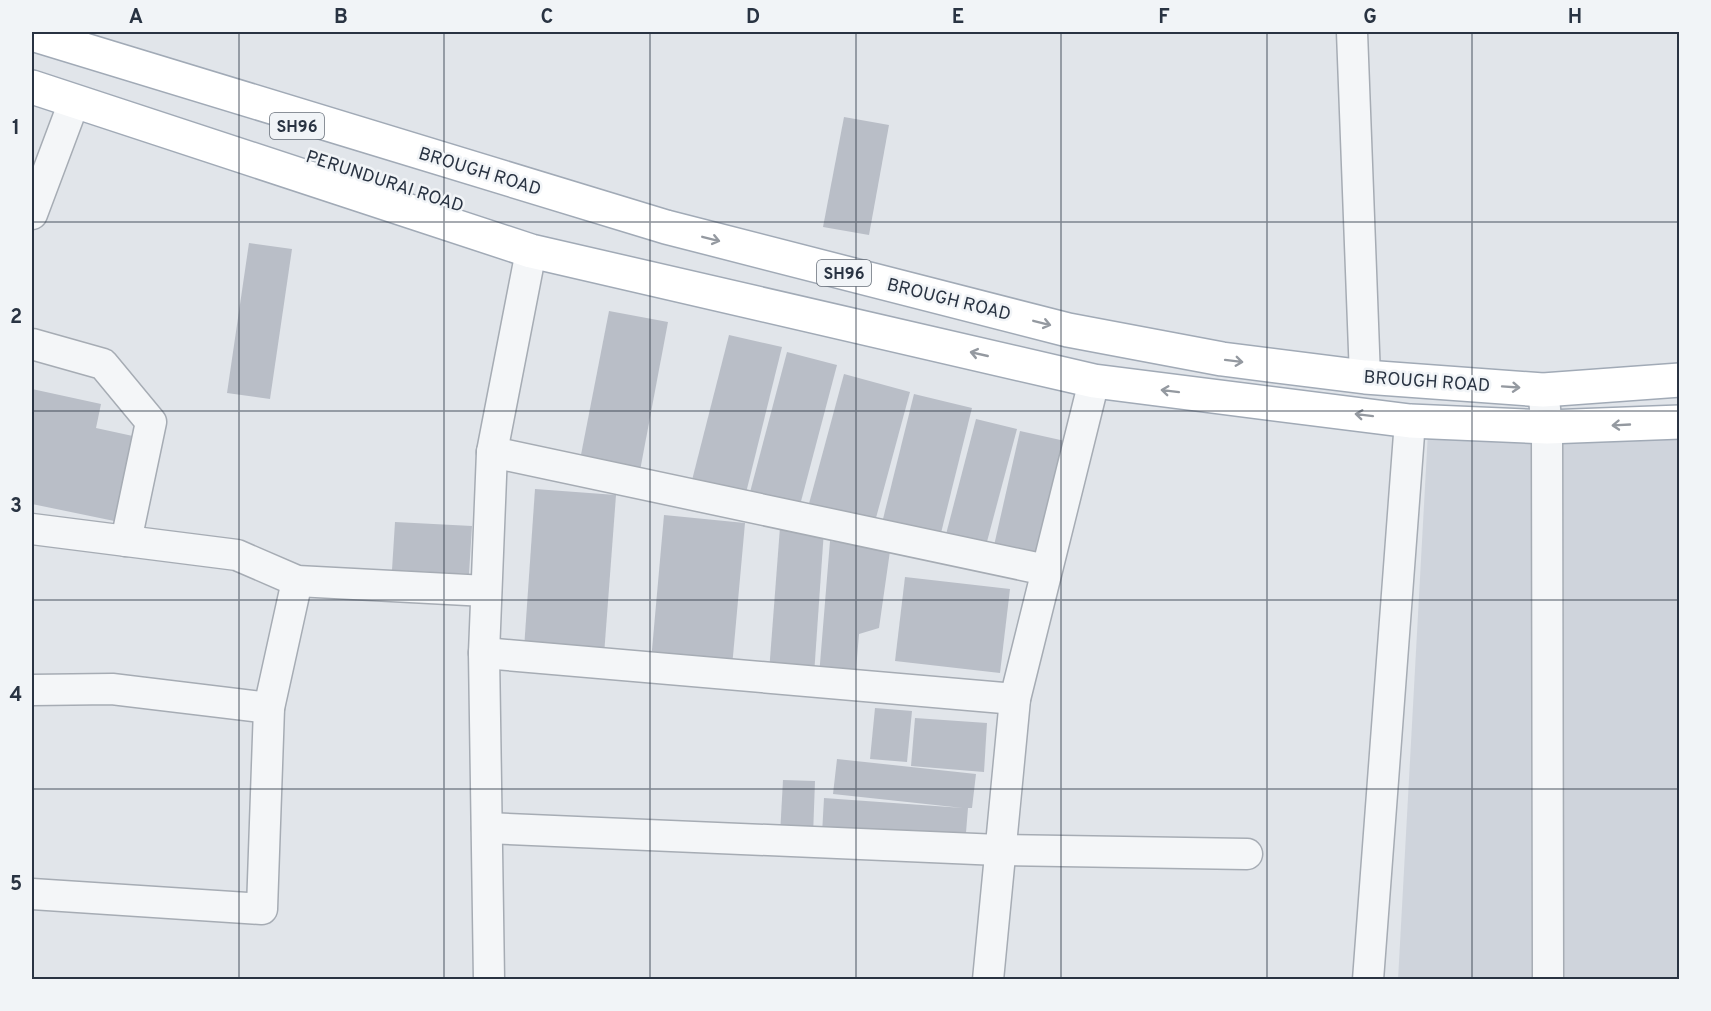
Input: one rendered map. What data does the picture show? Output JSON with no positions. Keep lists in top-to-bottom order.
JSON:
{
  "streets": {
    "main road": ["SH96", "BROUGH ROAD", "PERUNDURAI ROAD"]
  },
  "crossings": [
    ["SH96", "PERUNDURAI ROAD"],
    ["BROUGH ROAD", "PERUNDURAI ROAD"]
  ],
  "grid": {
    "columns": [
      "A",
      "B",
      "C",
      "D",
      "E",
      "F",
      "G",
      "H"
    ],
    "rows": [
      "1",
      "2",
      "3",
      "4",
      "5"
    ]
  }
}
